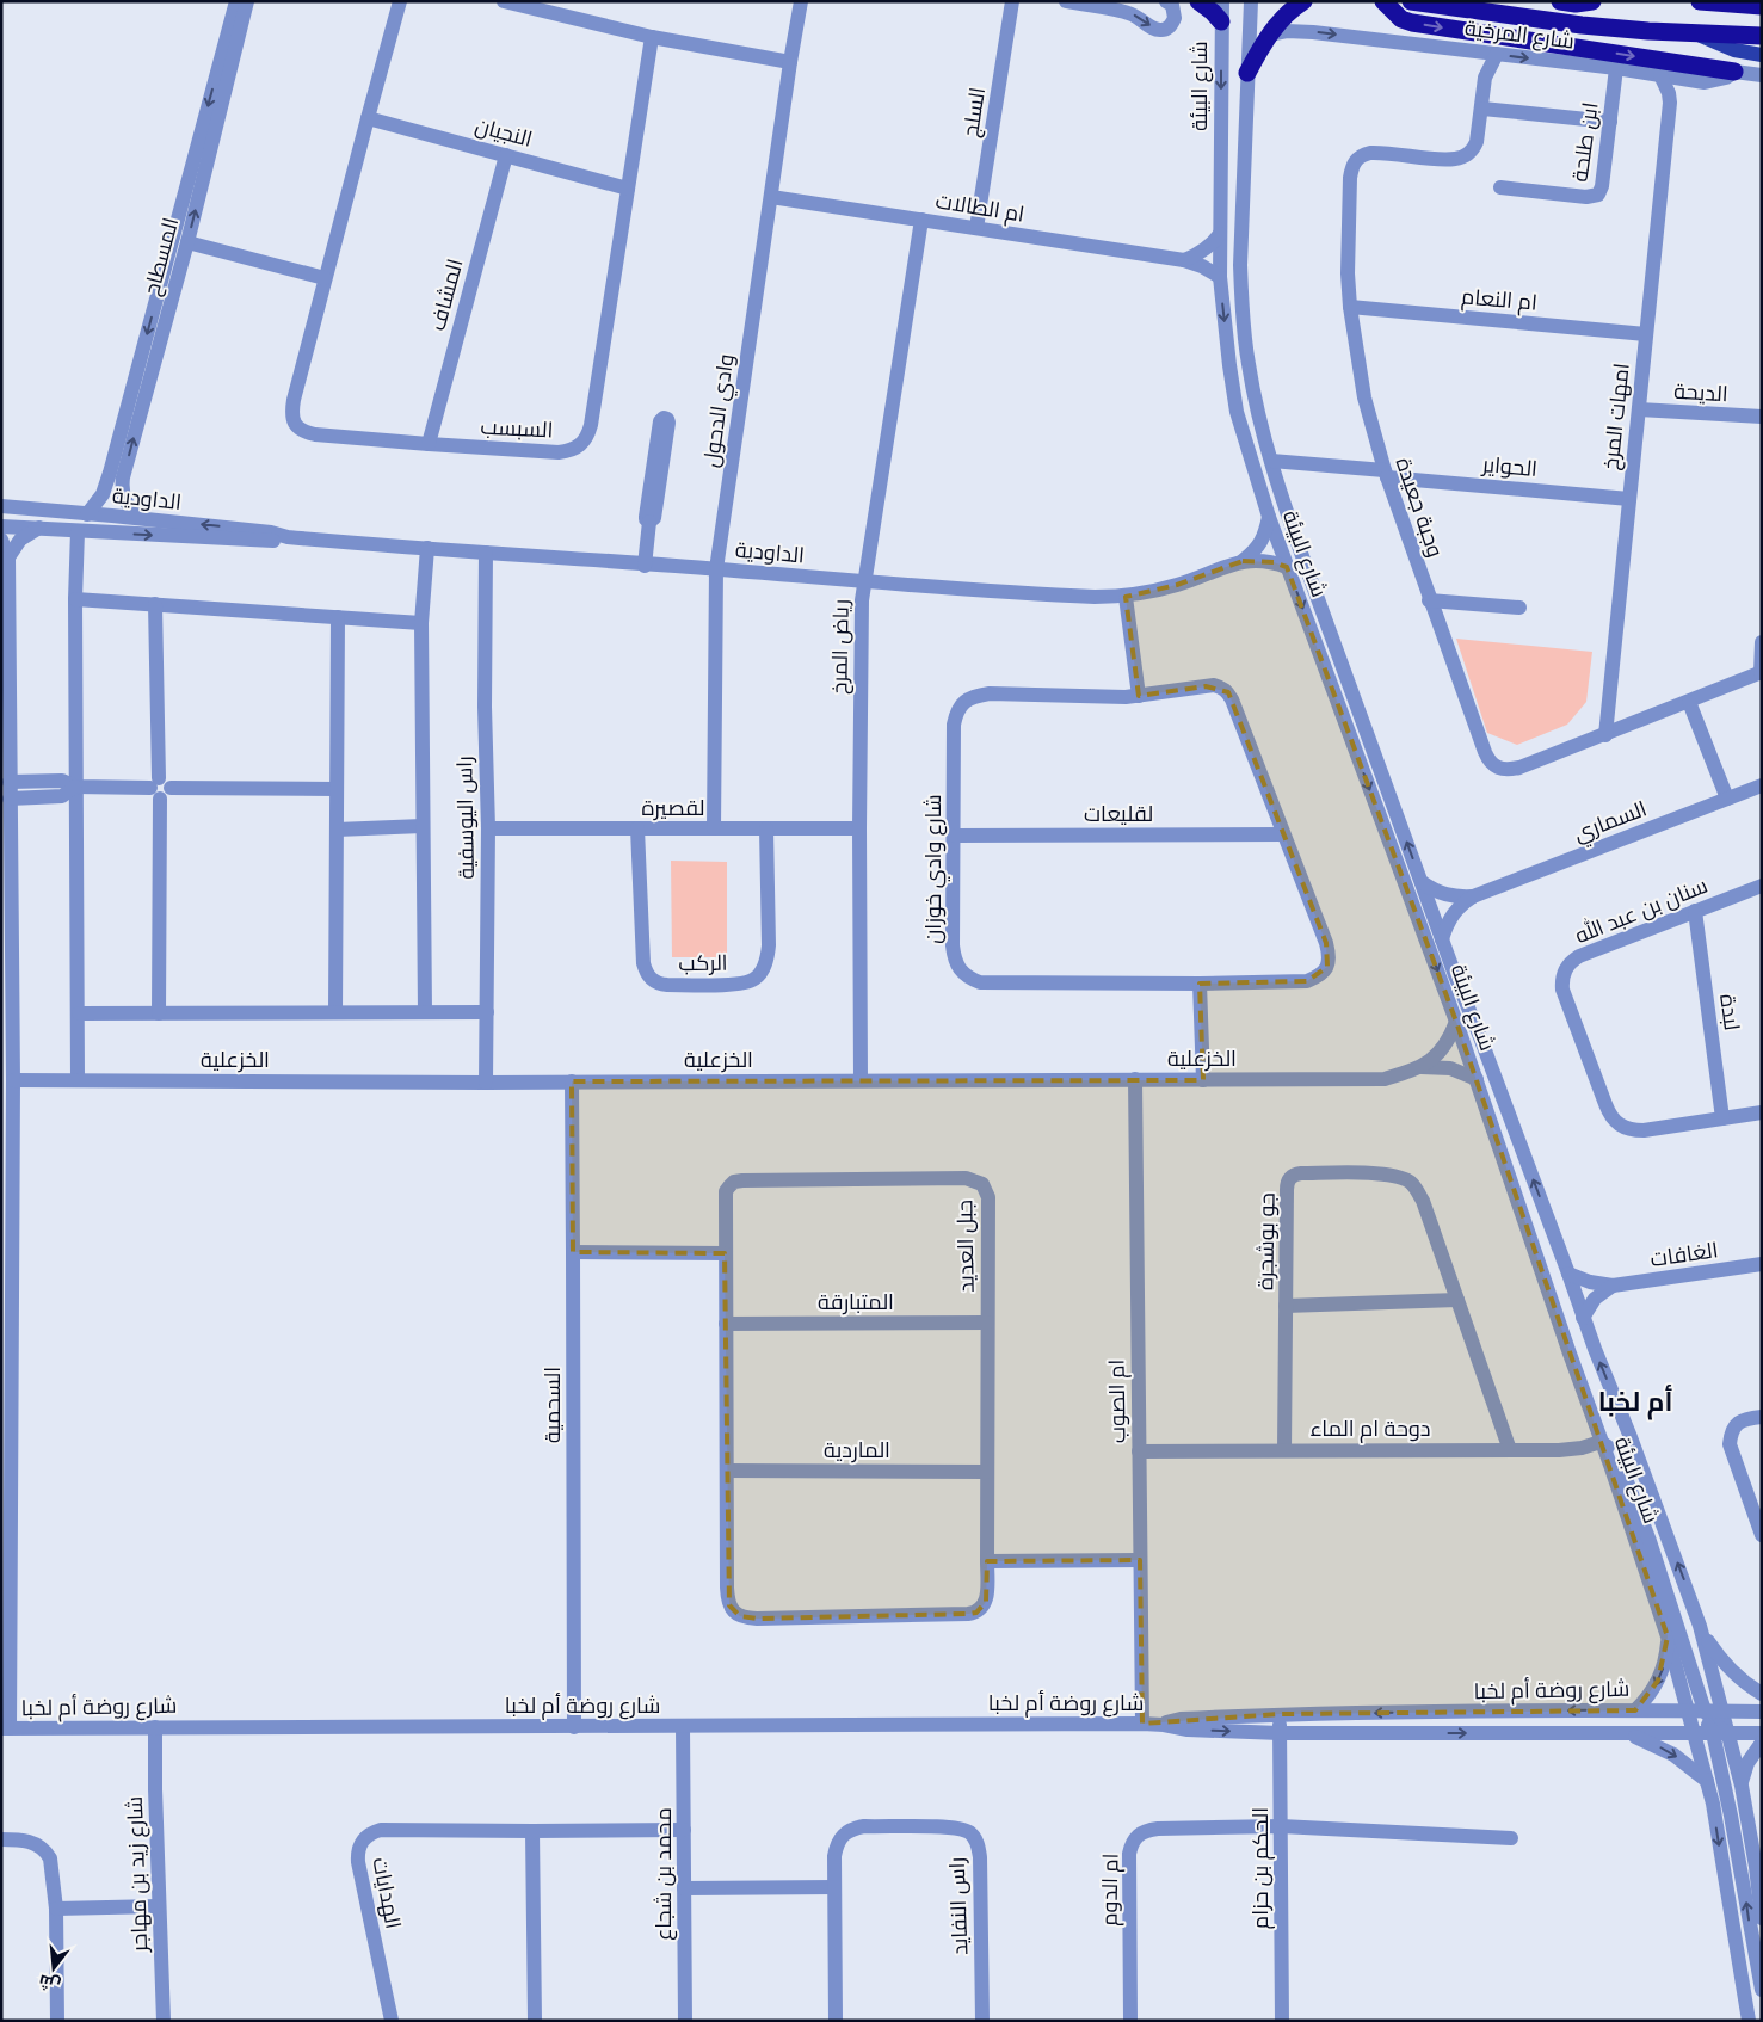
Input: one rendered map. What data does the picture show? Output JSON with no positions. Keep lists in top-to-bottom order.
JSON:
{
  "streets": {
    "highway": ["شارع المرخية"],
    "street": [
      "شارع البيئة",
      "السلج",
      "النجيان",
      "ابن طلحة",
      "ام الطالات",
      "المسطاح",
      "المشاف",
      "ام النعام",
      "الديحة",
      "وادي الدحول",
      "امهات المرخ",
      "السبسب",
      "الحواير",
      "الداودية",
      "وجبة جعيدة",
      "رياض المرخ",
      "لقصيرة",
      "لقليعات",
      "راس اليوسفية",
      "السماري",
      "شارع وادي خوزان",
      "سنان بن عبد الله",
      "الركب",
      "لبدة",
      "الخزعلية",
      "جو بوشجرة",
      "جبل العديد",
      "الغافات",
      "المتبارقة",
      "ام الصوب",
      "السحمية",
      "دوحة ام الماء",
      "الماردية",
      "شارع روضة أم لخبا",
      "الحكم بن حزام",
      "شارع زيد بن مهاجر",
      "محمد بن شجاع",
      "ام الدوم",
      "الهدايات",
      "راس النفايد"
    ]
  },
  "crossings": [
    ["شارع المرخية", "ابن طلحة"],
    ["شارع المرخية", "امهات المرخ"],
    ["شارع المرخية", "وجبة جعيدة"],
    ["شارع البيئة", "ام الطالات"],
    ["شارع البيئة", "الحواير"],
    ["شارع البيئة", "الداودية"],
    ["شارع البيئة", "السماري"],
    ["شارع البيئة", "الخزعلية"],
    ["شارع البيئة", "الغافات"],
    ["شارع البيئة", "دوحة ام الماء"],
    ["شارع البيئة", "شارع روضة أم لخبا"],
    ["السلج", "ام الطالات"],
    ["النجيان", "المشاف"],
    ["النجيان", "السبسب"],
    ["ام الطالات", "وادي الدحول"],
    ["ام الطالات", "رياض المرخ"],
    ["المسطاح", "الداودية"],
    ["المشاف", "السبسب"],
    ["ام النعام", "امهات المرخ"],
    ["ام النعام", "وجبة جعيدة"],
    ["الديحة", "امهات المرخ"],
    ["وادي الدحول", "الداودية"],
    ["وادي الدحول", "لقصيرة"],
    ["امهات المرخ", "الحواير"],
    ["امهات المرخ", "وجبة جعيدة"],
    ["الحواير", "وجبة جعيدة"],
    ["الداودية", "رياض المرخ"],
    ["الداودية", "راس اليوسفية"],
    ["رياض المرخ", "لقصيرة"],
    ["رياض المرخ", "الخزعلية"],
    ["لقصيرة", "راس اليوسفية"],
    ["لقصيرة", "الركب"],
    ["لقليعات", "شارع وادي خوزان"],
    ["راس اليوسفية", "الخزعلية"],
    ["سنان بن عبد الله", "لبدة"],
    ["الخزعلية", "ام الصوب"],
    ["الخزعلية", "السحمية"],
    ["جو بوشجرة", "دوحة ام الماء"],
    ["جبل العديد", "المتبارقة"],
    ["جبل العديد", "الماردية"],
    ["ام الصوب", "دوحة ام الماء"],
    ["ام الصوب", "شارع روضة أم لخبا"],
    ["السحمية", "شارع روضة أم لخبا"],
    ["شارع روضة أم لخبا", "الحكم بن حزام"],
    ["شارع روضة أم لخبا", "شارع زيد بن مهاجر"],
    ["شارع روضة أم لخبا", "محمد بن شجاع"],
    ["الحكم بن حزام", "ام الدوم"],
    ["محمد بن شجاع", "الهدايات"]
  ],
  "districts": ["أم لخبا"],
  "north": "bottom"
}
